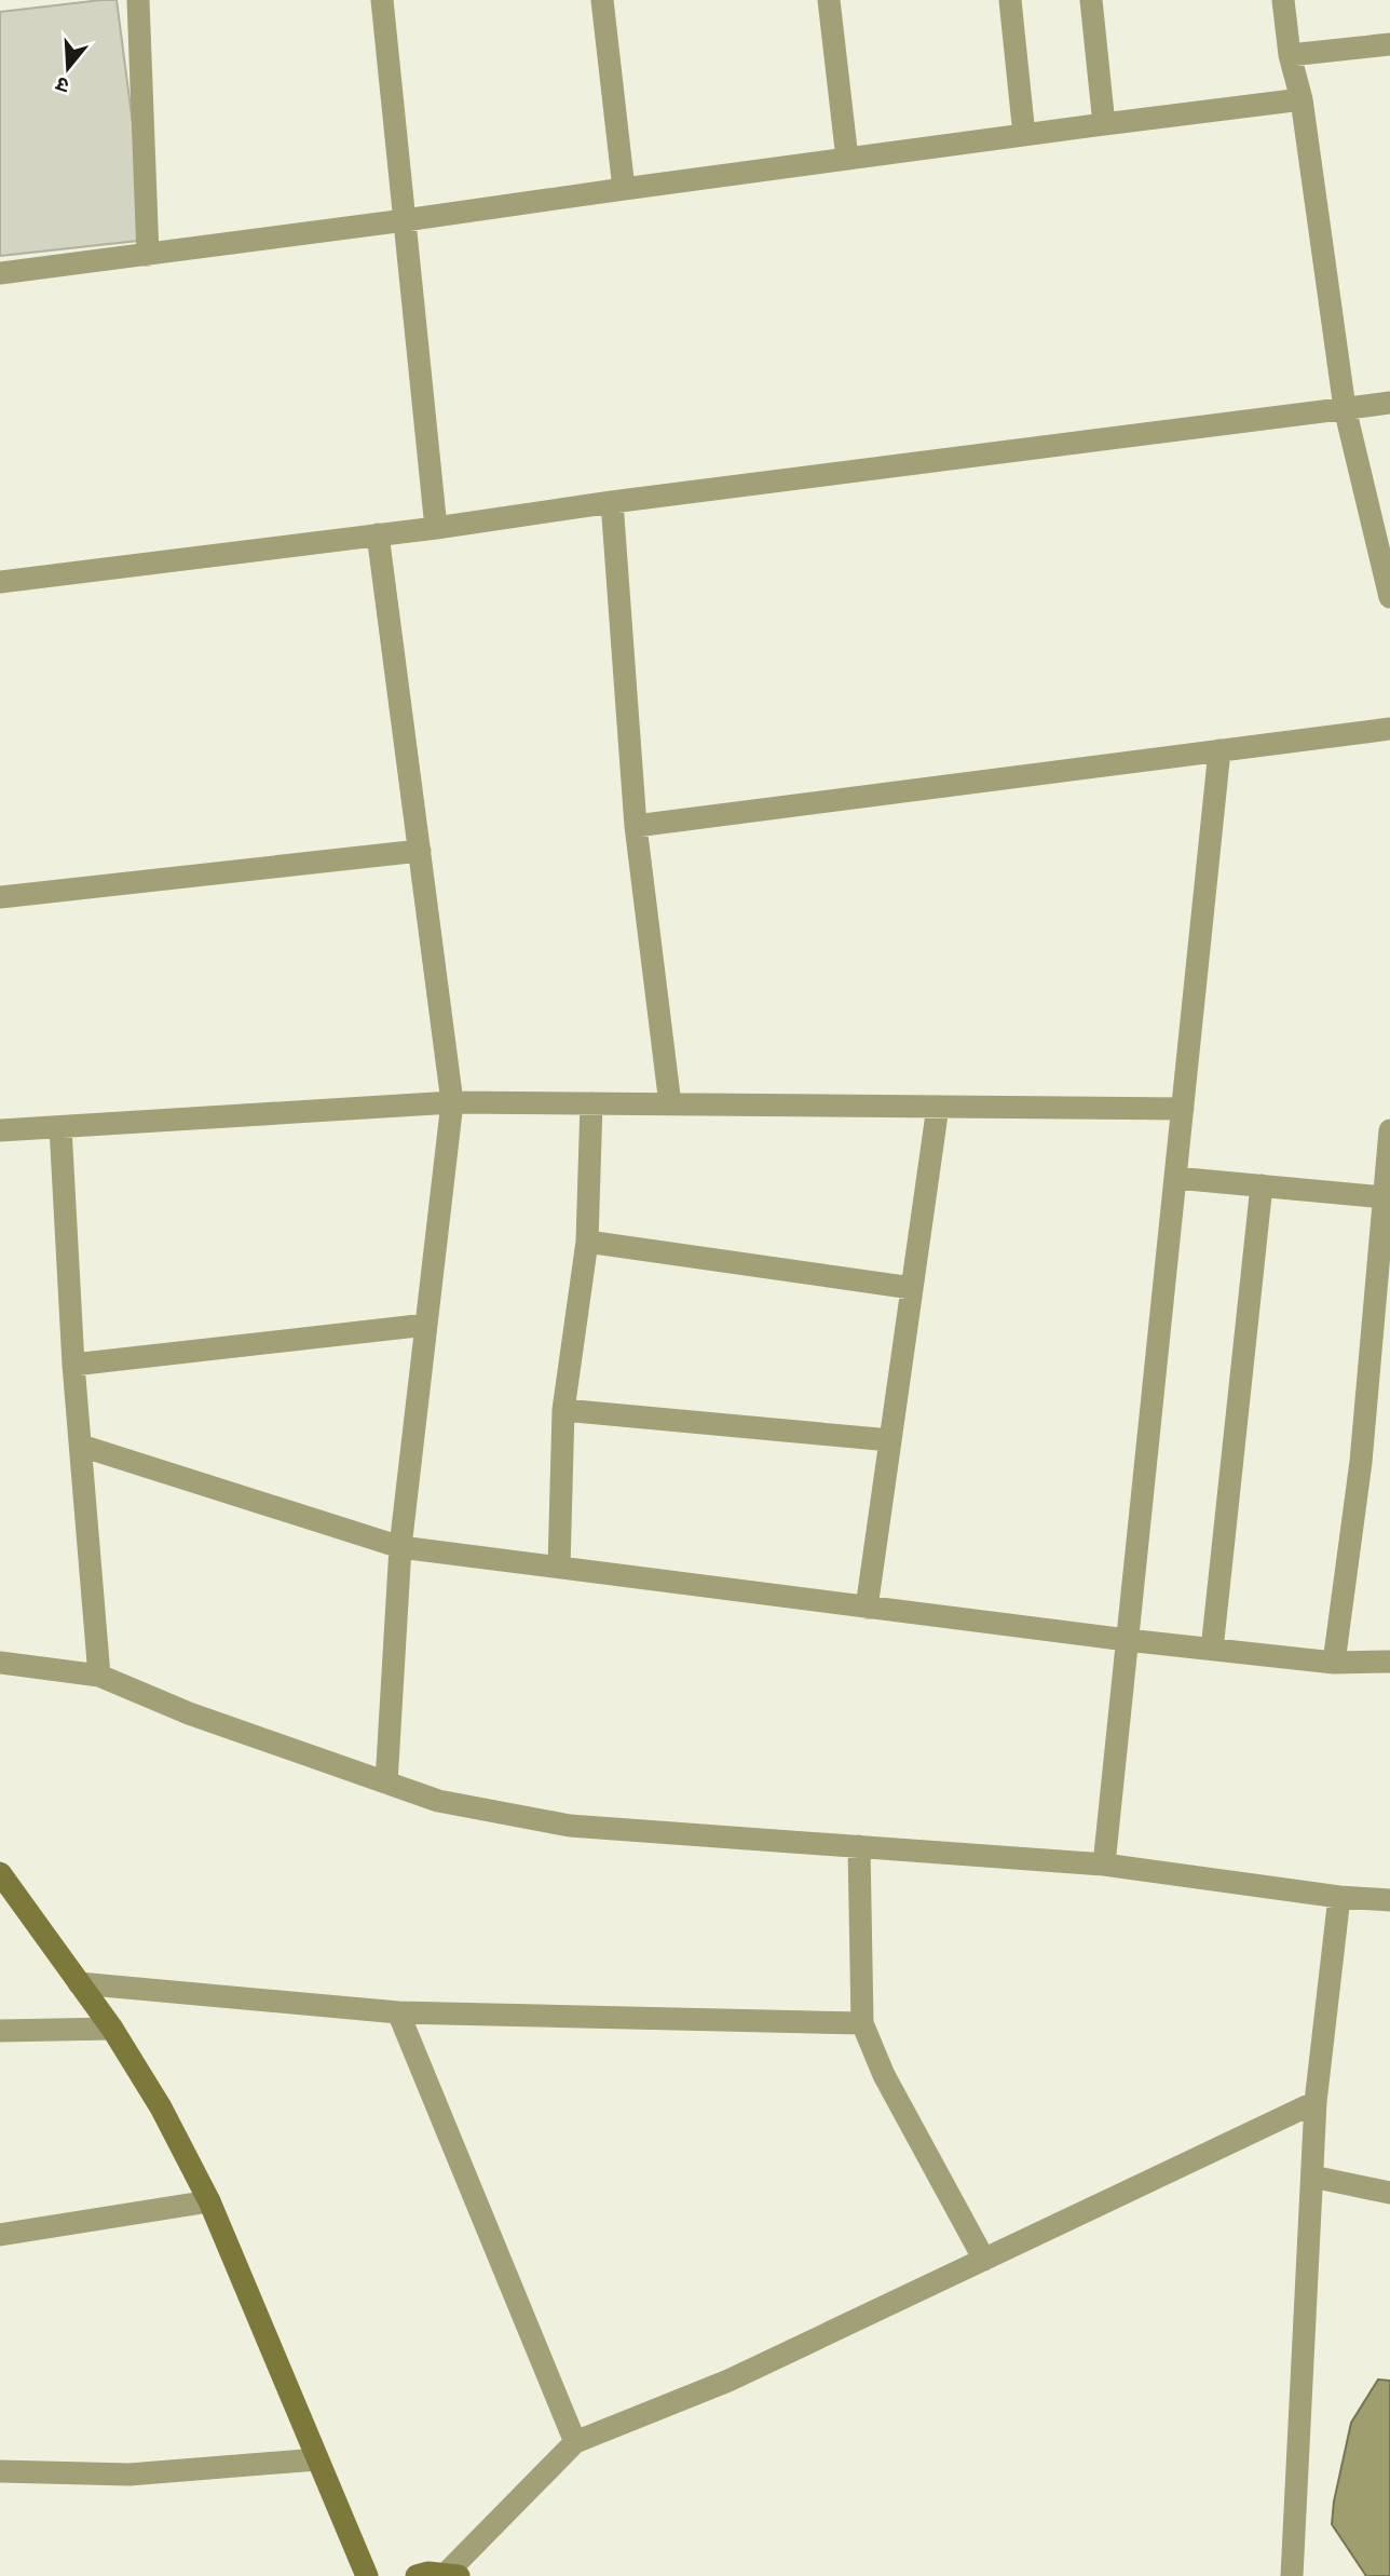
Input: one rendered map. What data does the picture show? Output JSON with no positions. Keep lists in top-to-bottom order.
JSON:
{
  "north": "bottom"
}
